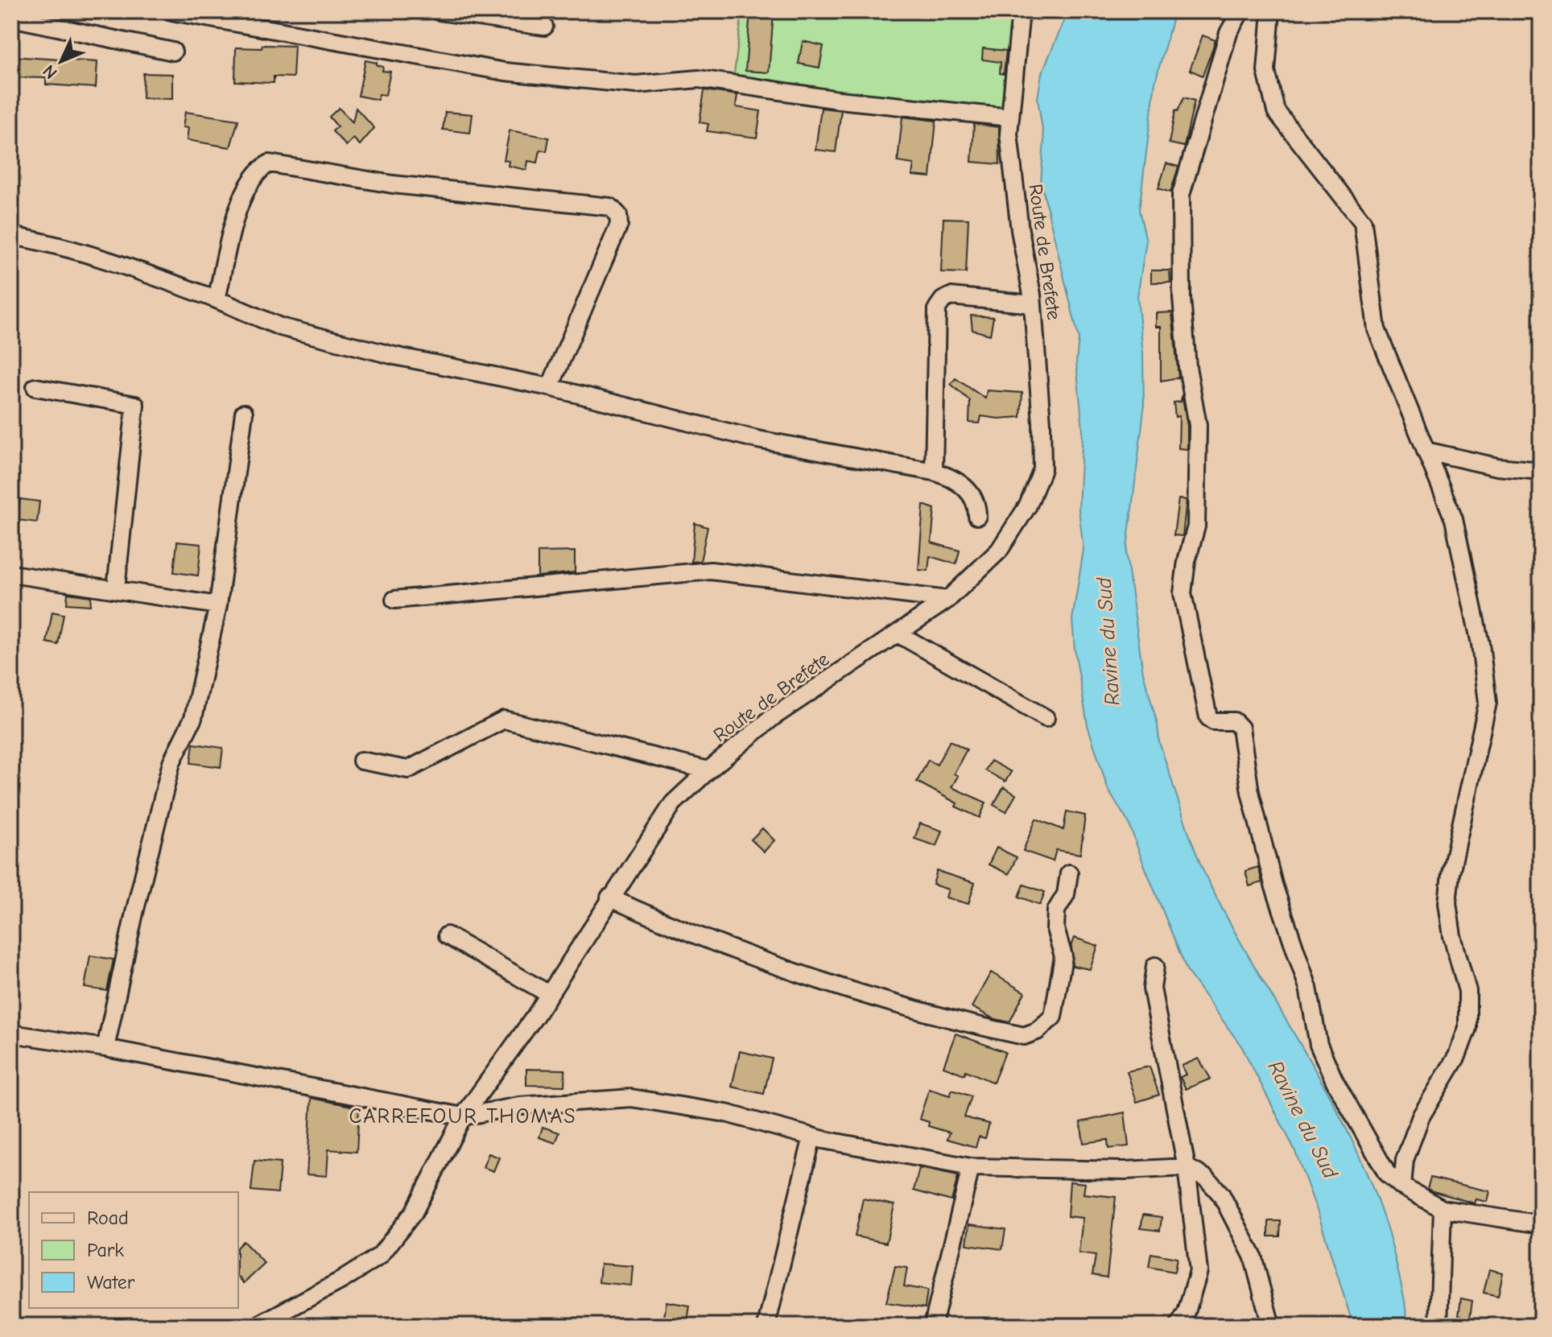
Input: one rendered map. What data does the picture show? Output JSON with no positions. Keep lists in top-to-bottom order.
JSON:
{
  "streets": {
    "street": ["Route de Brefete"]
  },
  "districts": ["CARREFOUR THOMAS"],
  "water": ["Ravine du Sud"],
  "legend": ["Road", "Park", "Water"],
  "north": "bottom left"
}
